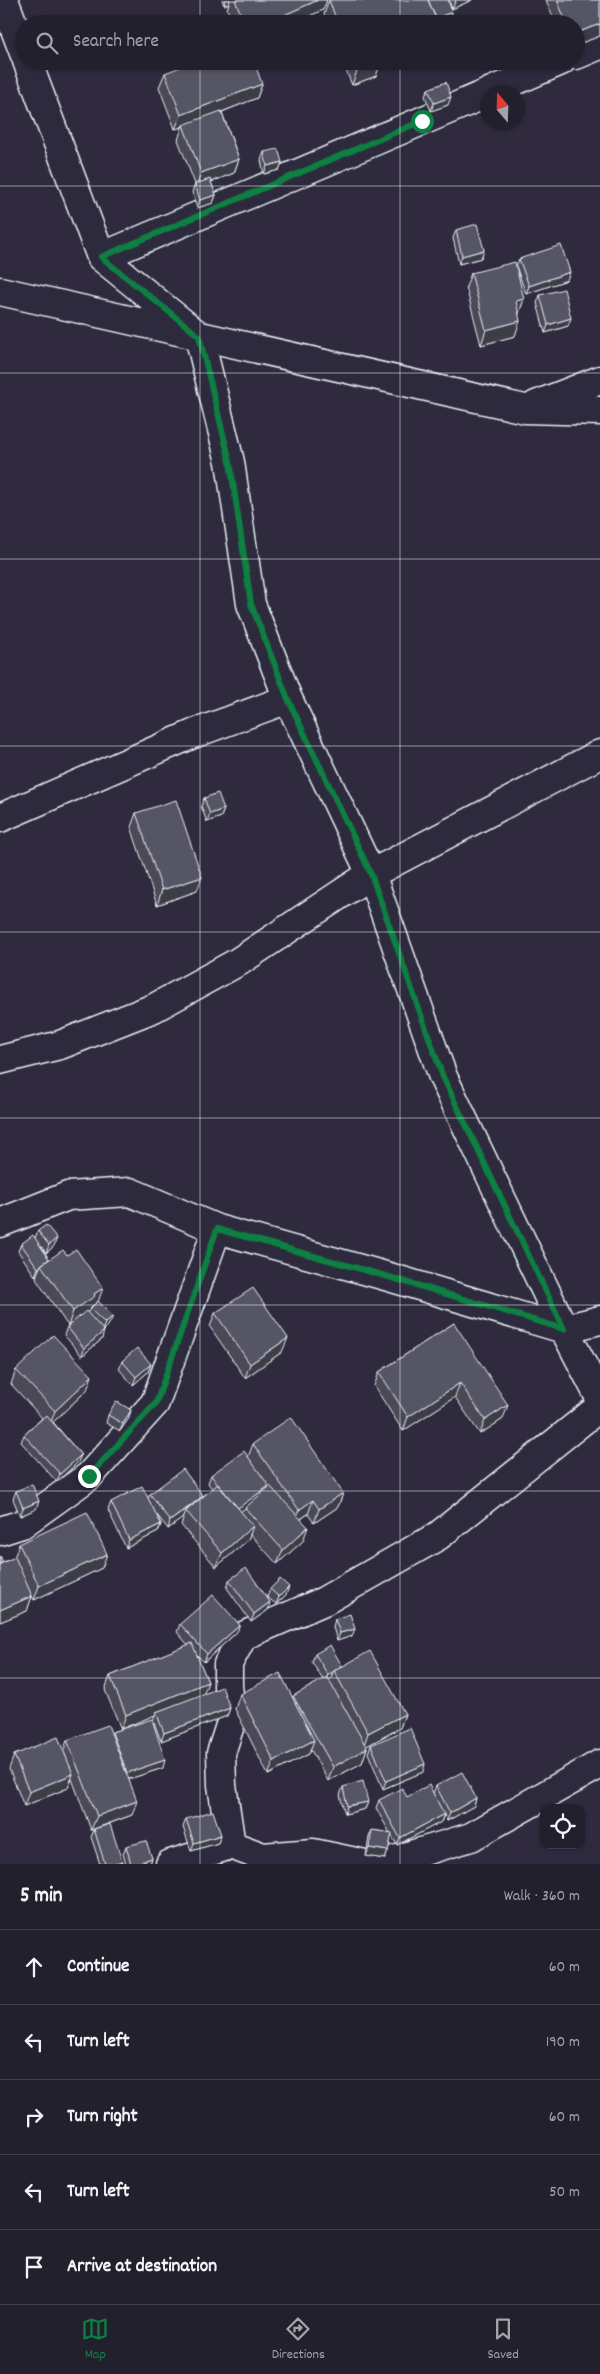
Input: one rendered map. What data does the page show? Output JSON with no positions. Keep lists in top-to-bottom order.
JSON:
{
  "north": "top",
  "page": {
    "search": "Search here",
    "heading": ["5 min", "Walk · 360 m"],
    "list": [
      ["Continue", "60 m"],
      ["Turn left", "190 m"],
      ["Turn right", "60 m"],
      ["Turn left", "50 m"],
      "Arrive at destination"
    ],
    "nav": ["Map", "Directions", "Saved"]
  }
}
